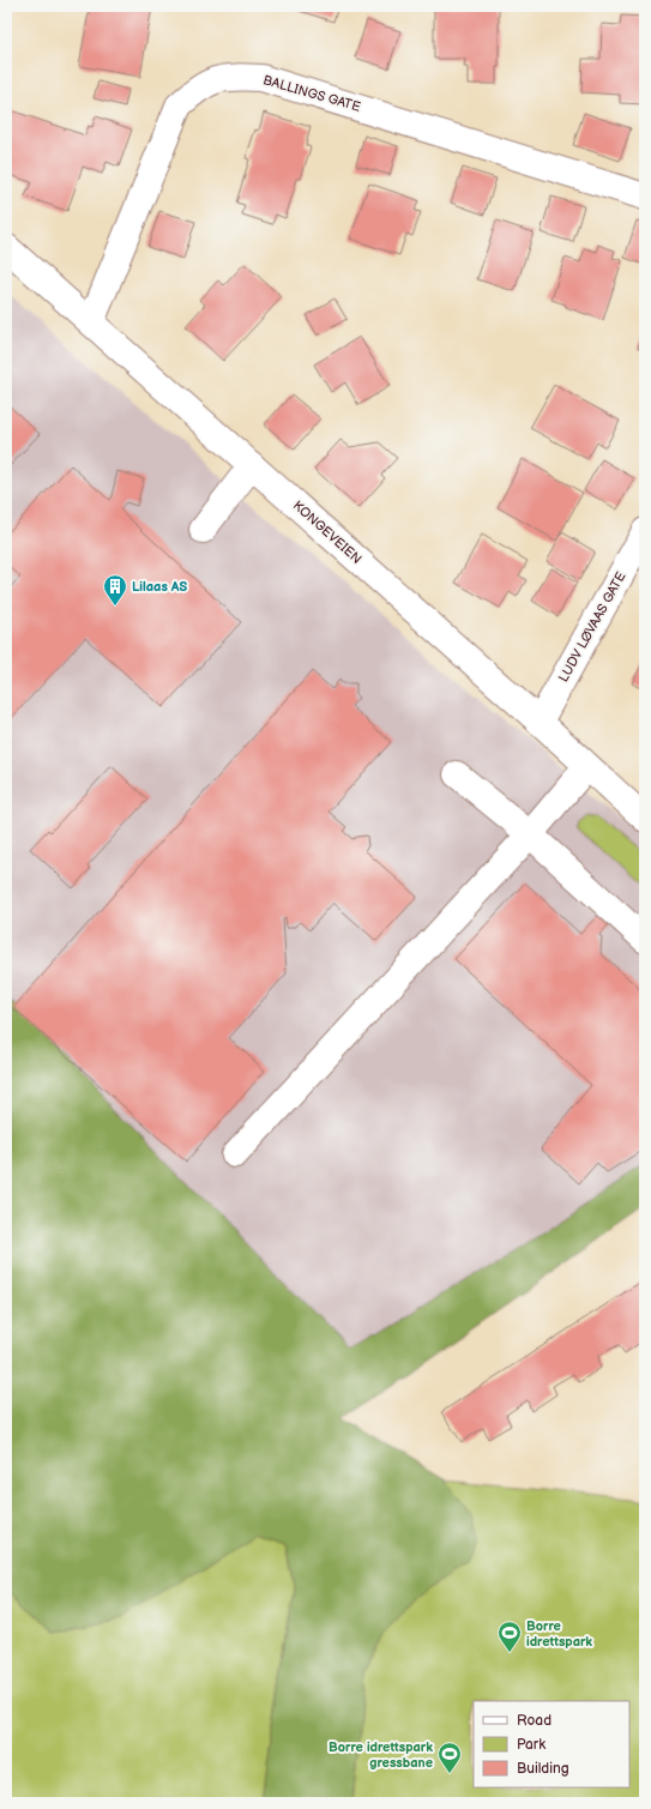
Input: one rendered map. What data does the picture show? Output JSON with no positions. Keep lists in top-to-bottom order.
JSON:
{
  "streets": {
    "street": ["BALLINGS GATE", "KONGEVEIEN", "LUDV LØVAAS GATE"]
  },
  "crossings": [
    ["BALLINGS GATE", "KONGEVEIEN"],
    ["KONGEVEIEN", "LUDV LØVAAS GATE"]
  ],
  "places": {
    "building": ["Lilaas AS"],
    "sports": ["Borre idrettspark", "Borre idrettspark gressbane"]
  },
  "legend": ["Road", "Park", "Building"]
}
